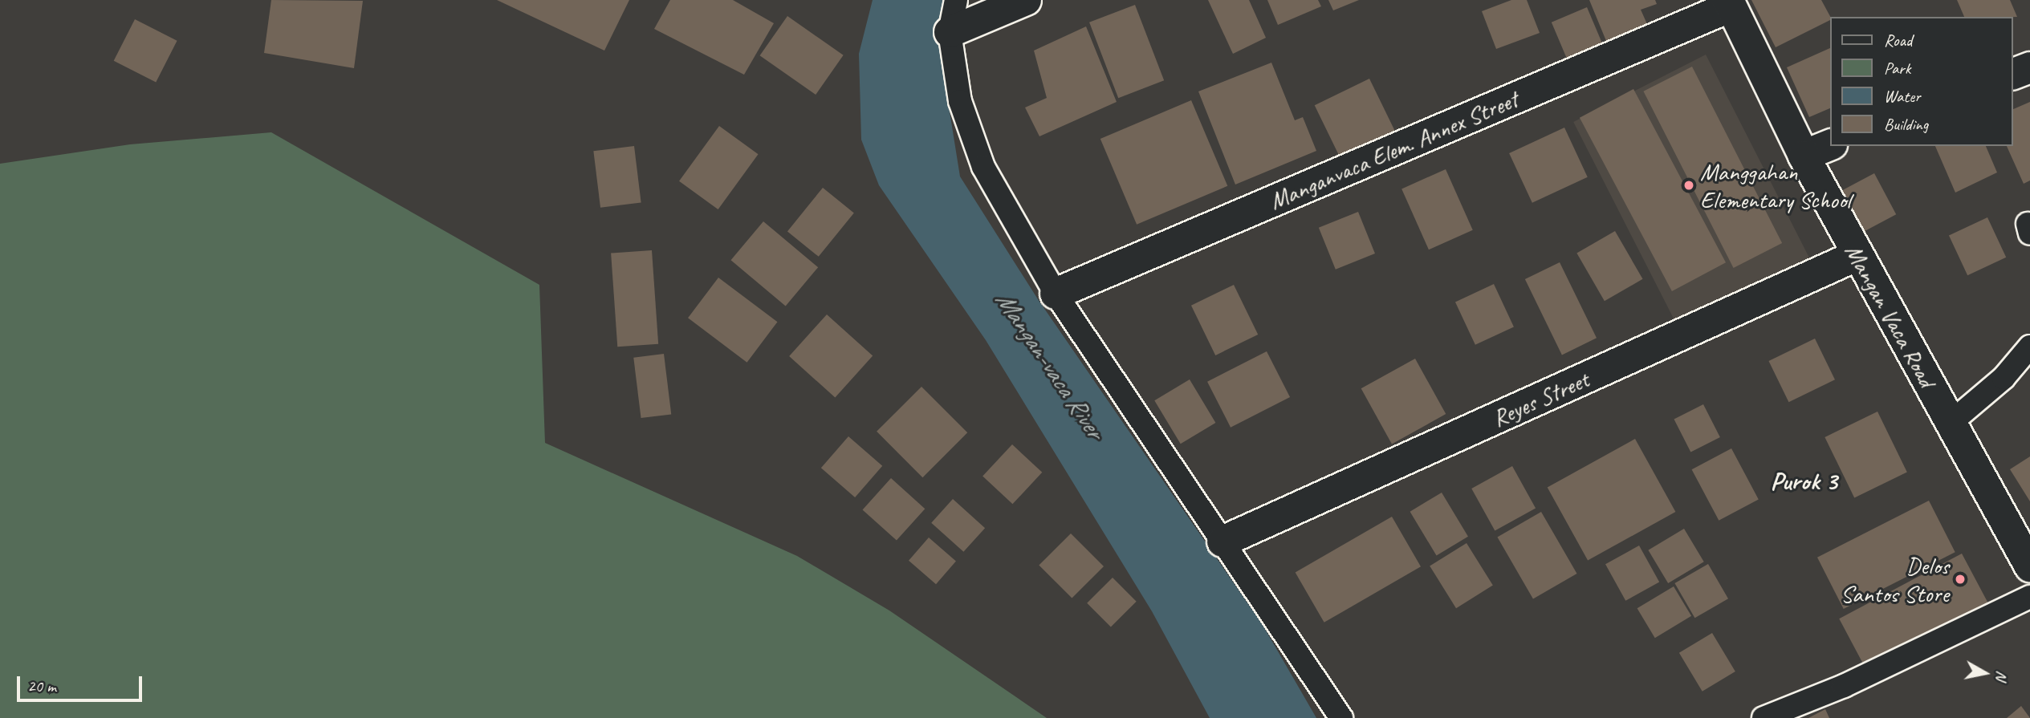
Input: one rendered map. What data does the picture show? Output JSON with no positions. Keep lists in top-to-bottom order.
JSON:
{
  "streets": {
    "street": ["Manganvaca Elem. Annex Street", "Mangan Vaca Road", "Reyes Street"]
  },
  "crossings": [
    ["Manganvaca Elem. Annex Street", "Mangan Vaca Road"],
    ["Mangan Vaca Road", "Reyes Street"]
  ],
  "districts": ["Purok 3"],
  "water": ["Mangan-vaca River"],
  "places": ["Manggahan Elementary School", "Delos Santos Store"],
  "legend": [
    "Road",
    "Park",
    "Water",
    "Building"
  ],
  "scale_bar": "20 m",
  "north": "right"
}
